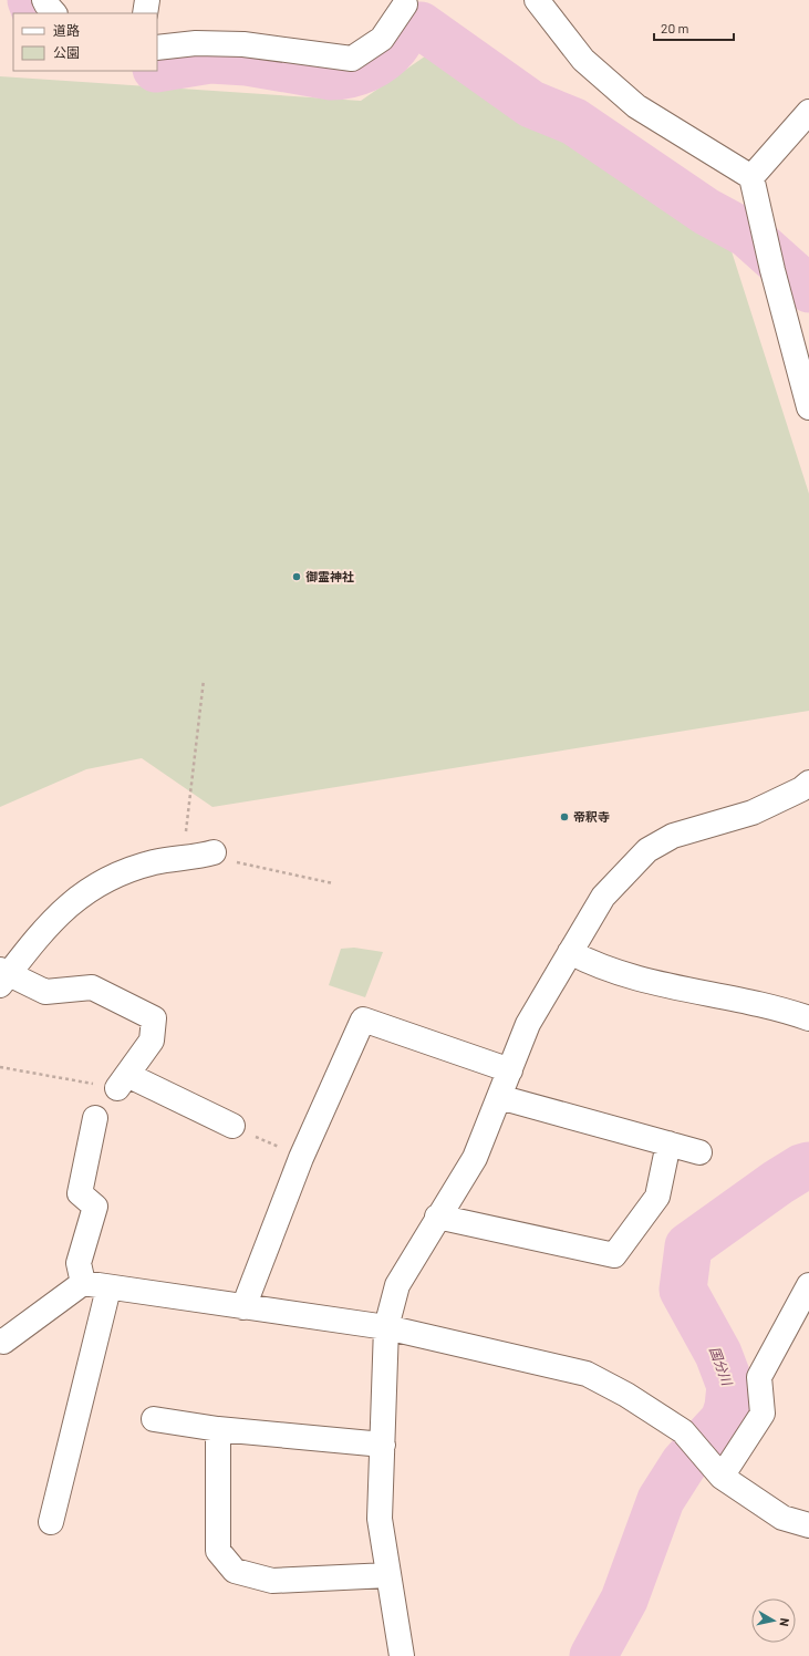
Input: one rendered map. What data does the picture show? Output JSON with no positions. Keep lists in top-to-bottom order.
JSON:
{
  "water": ["国分川"],
  "places": ["御霊神社", "帝釈寺"],
  "legend": ["道路", "公園"],
  "scale_bar": "20 m",
  "north": "right"
}
